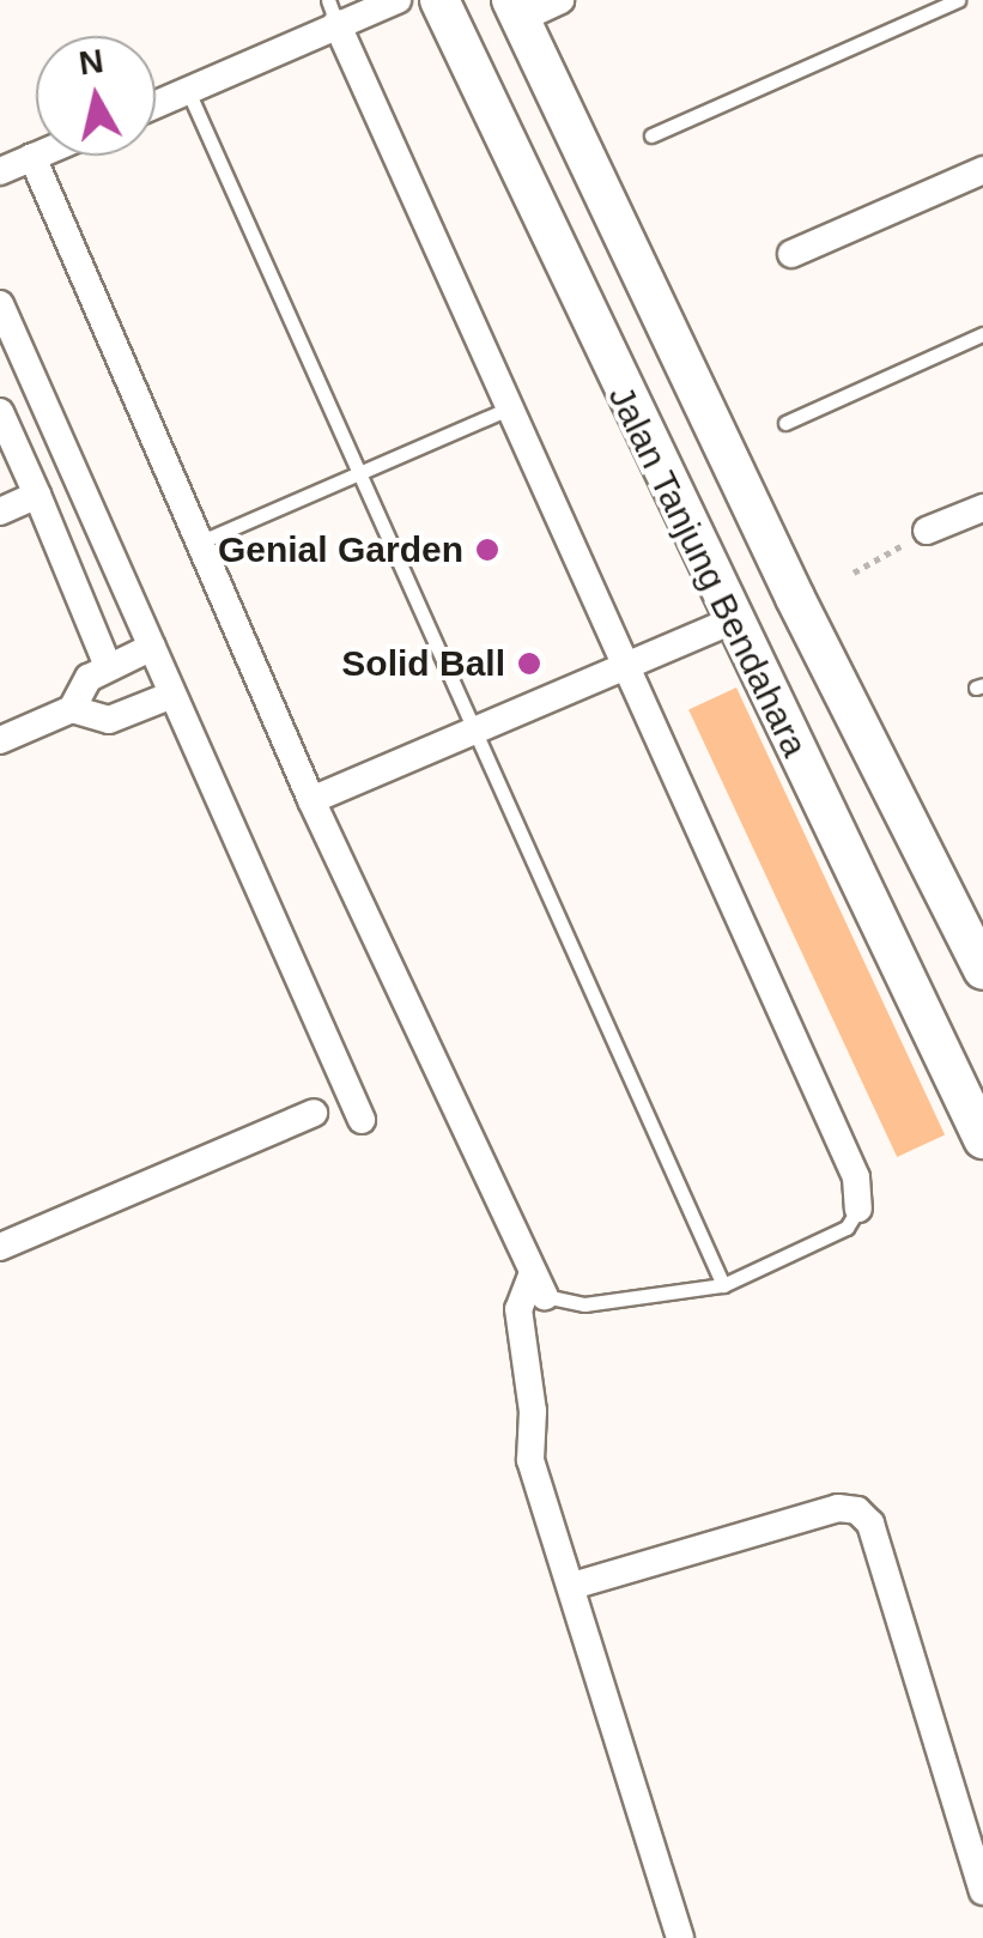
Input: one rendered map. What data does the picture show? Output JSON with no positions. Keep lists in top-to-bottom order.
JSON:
{
  "streets": {
    "main road": ["Jalan Tanjung Bendahara"]
  },
  "places": ["Genial Garden", "Solid Ball"],
  "north": "top"
}
